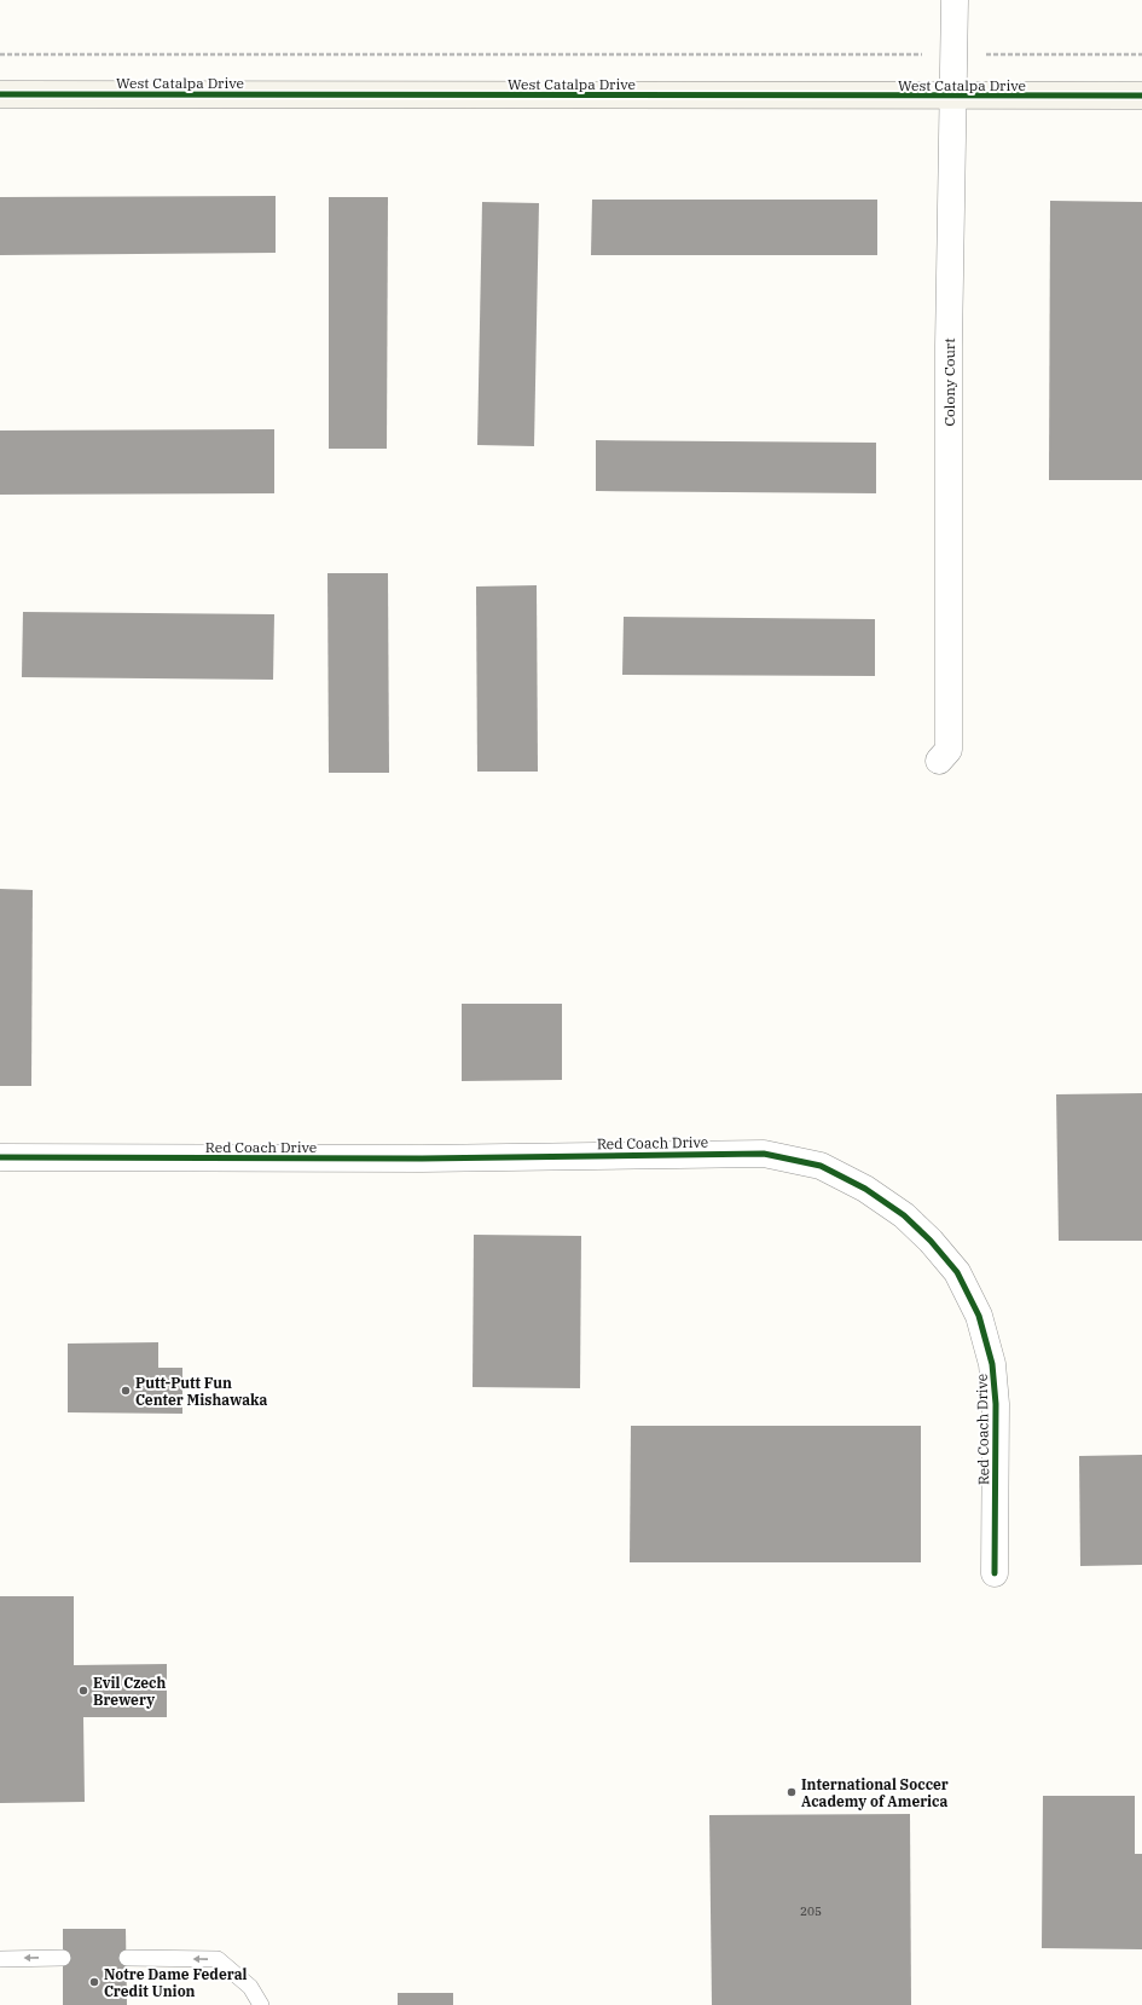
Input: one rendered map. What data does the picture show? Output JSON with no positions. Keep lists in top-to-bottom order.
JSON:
{
  "streets": {
    "street": ["West Catalpa Drive", "Colony Court", "Red Coach Drive"]
  },
  "crossings": [
    ["West Catalpa Drive", "Colony Court"]
  ],
  "places": [
    "Putt-Putt Fun Center Mishawaka",
    "Evil Czech Brewery",
    "International Soccer Academy of America",
    "Notre Dame Federal Credit Union"
  ],
  "house_numbers": ["205"]
}
